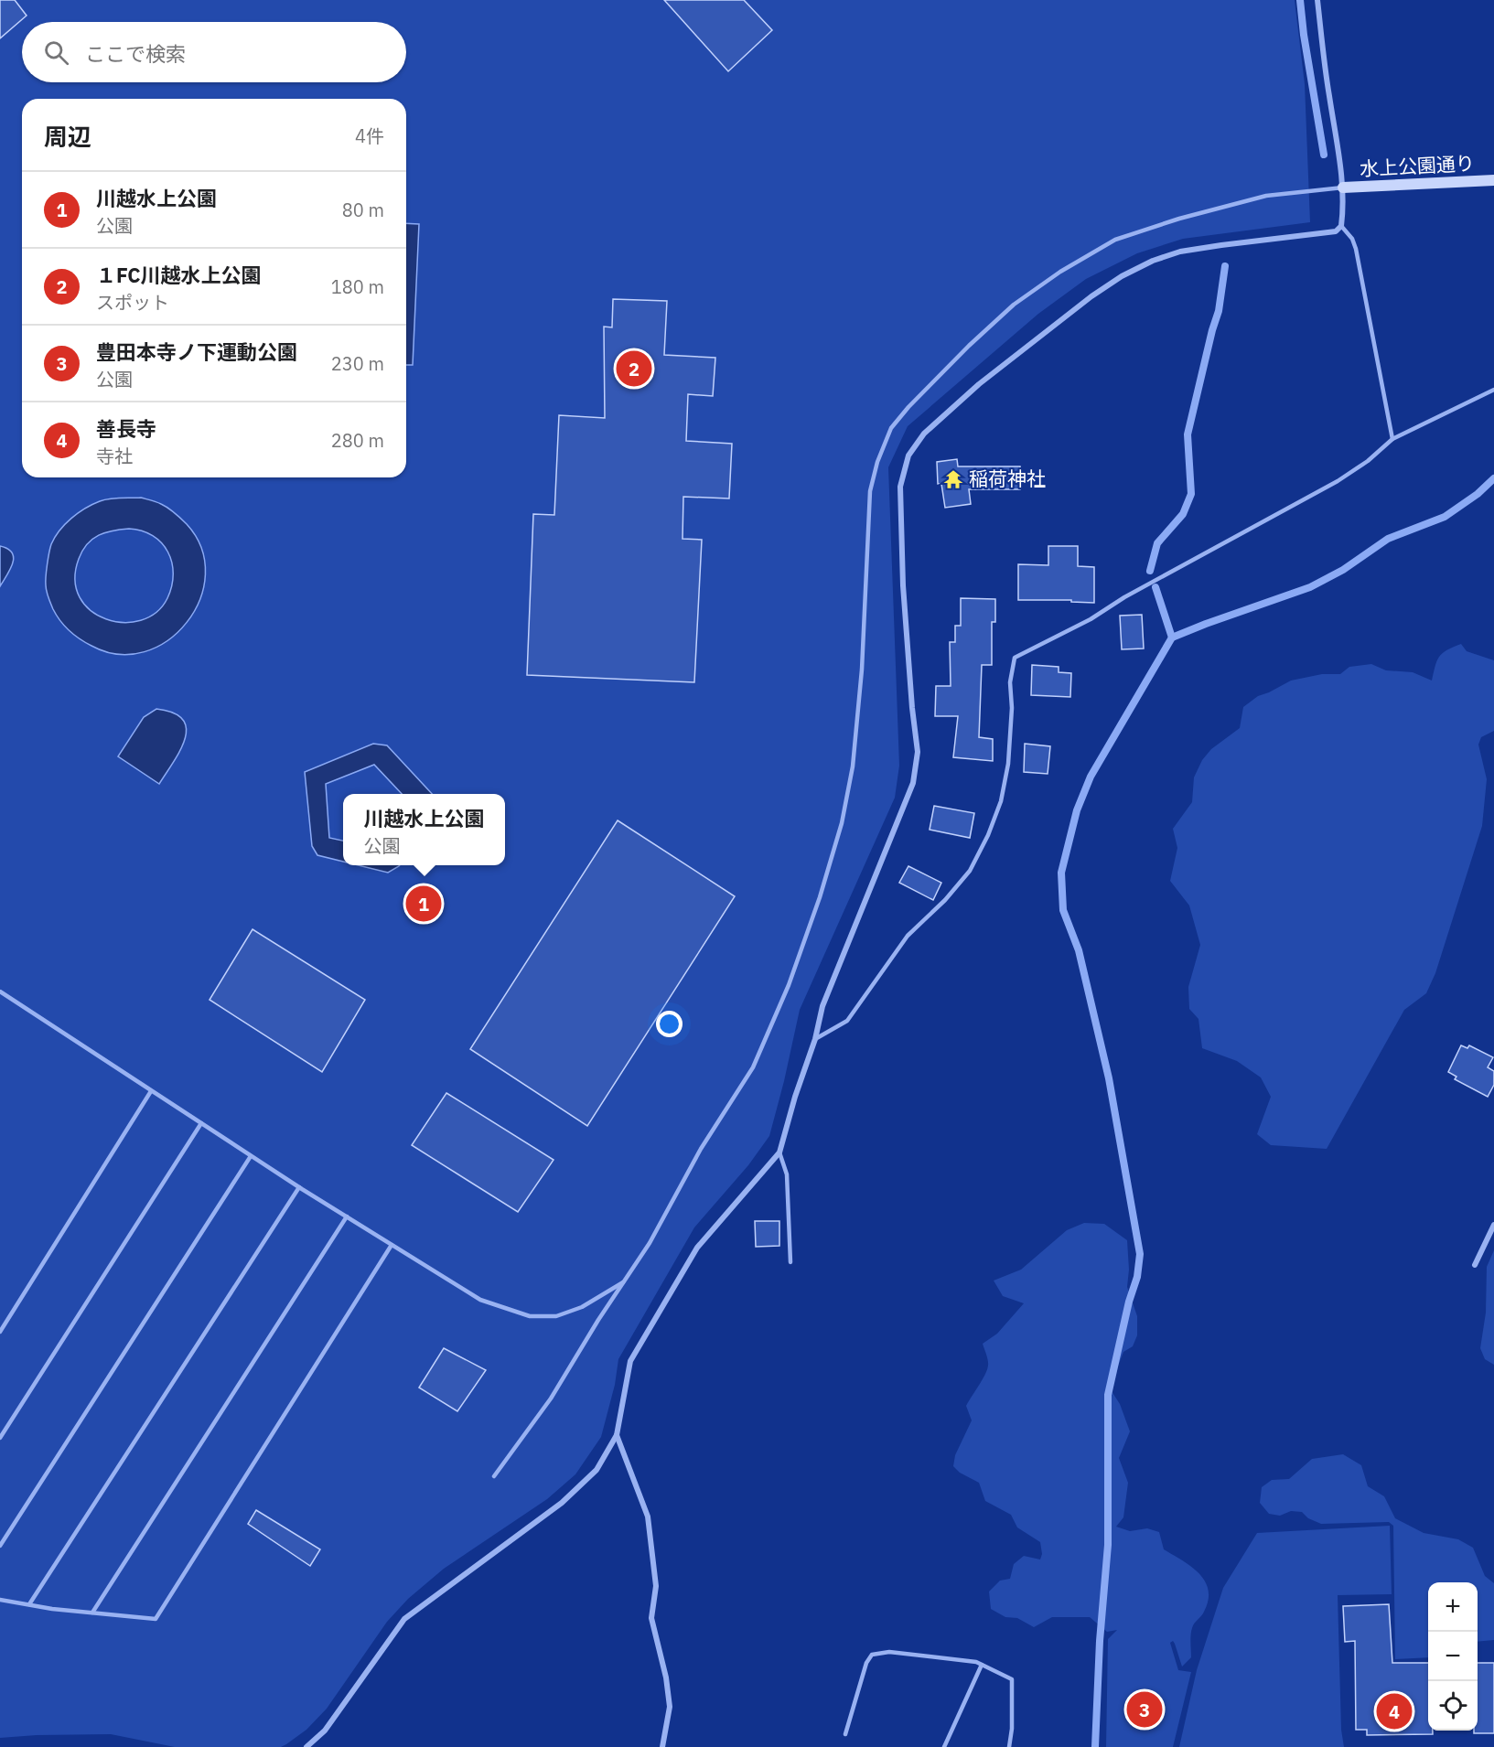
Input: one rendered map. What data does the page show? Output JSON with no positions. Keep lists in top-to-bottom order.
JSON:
{
  "streets": {
    "street": ["水上公園通り"]
  },
  "places": {
    "temple": ["稲荷神社"]
  },
  "page": {
    "search": "ここで検索",
    "heading": ["周辺", "4件"],
    "list": [
      {
        "mark": "1",
        "name": "川越水上公園",
        "note": "公園",
        "value": "80 m"
      },
      {
        "mark": "2",
        "name": "１FC川越水上公園",
        "note": "スポット",
        "value": "180 m"
      },
      {
        "mark": "3",
        "name": "豊田本寺ノ下運動公園",
        "note": "公園",
        "value": "230 m"
      },
      {
        "mark": "4",
        "name": "善長寺",
        "note": "寺社",
        "value": "280 m"
      }
    ],
    "pins": [
      "2",
      "1",
      "3",
      "4"
    ],
    "popup": ["川越水上公園", "公園"],
    "map_buttons": ["+", "−"]
  }
}
